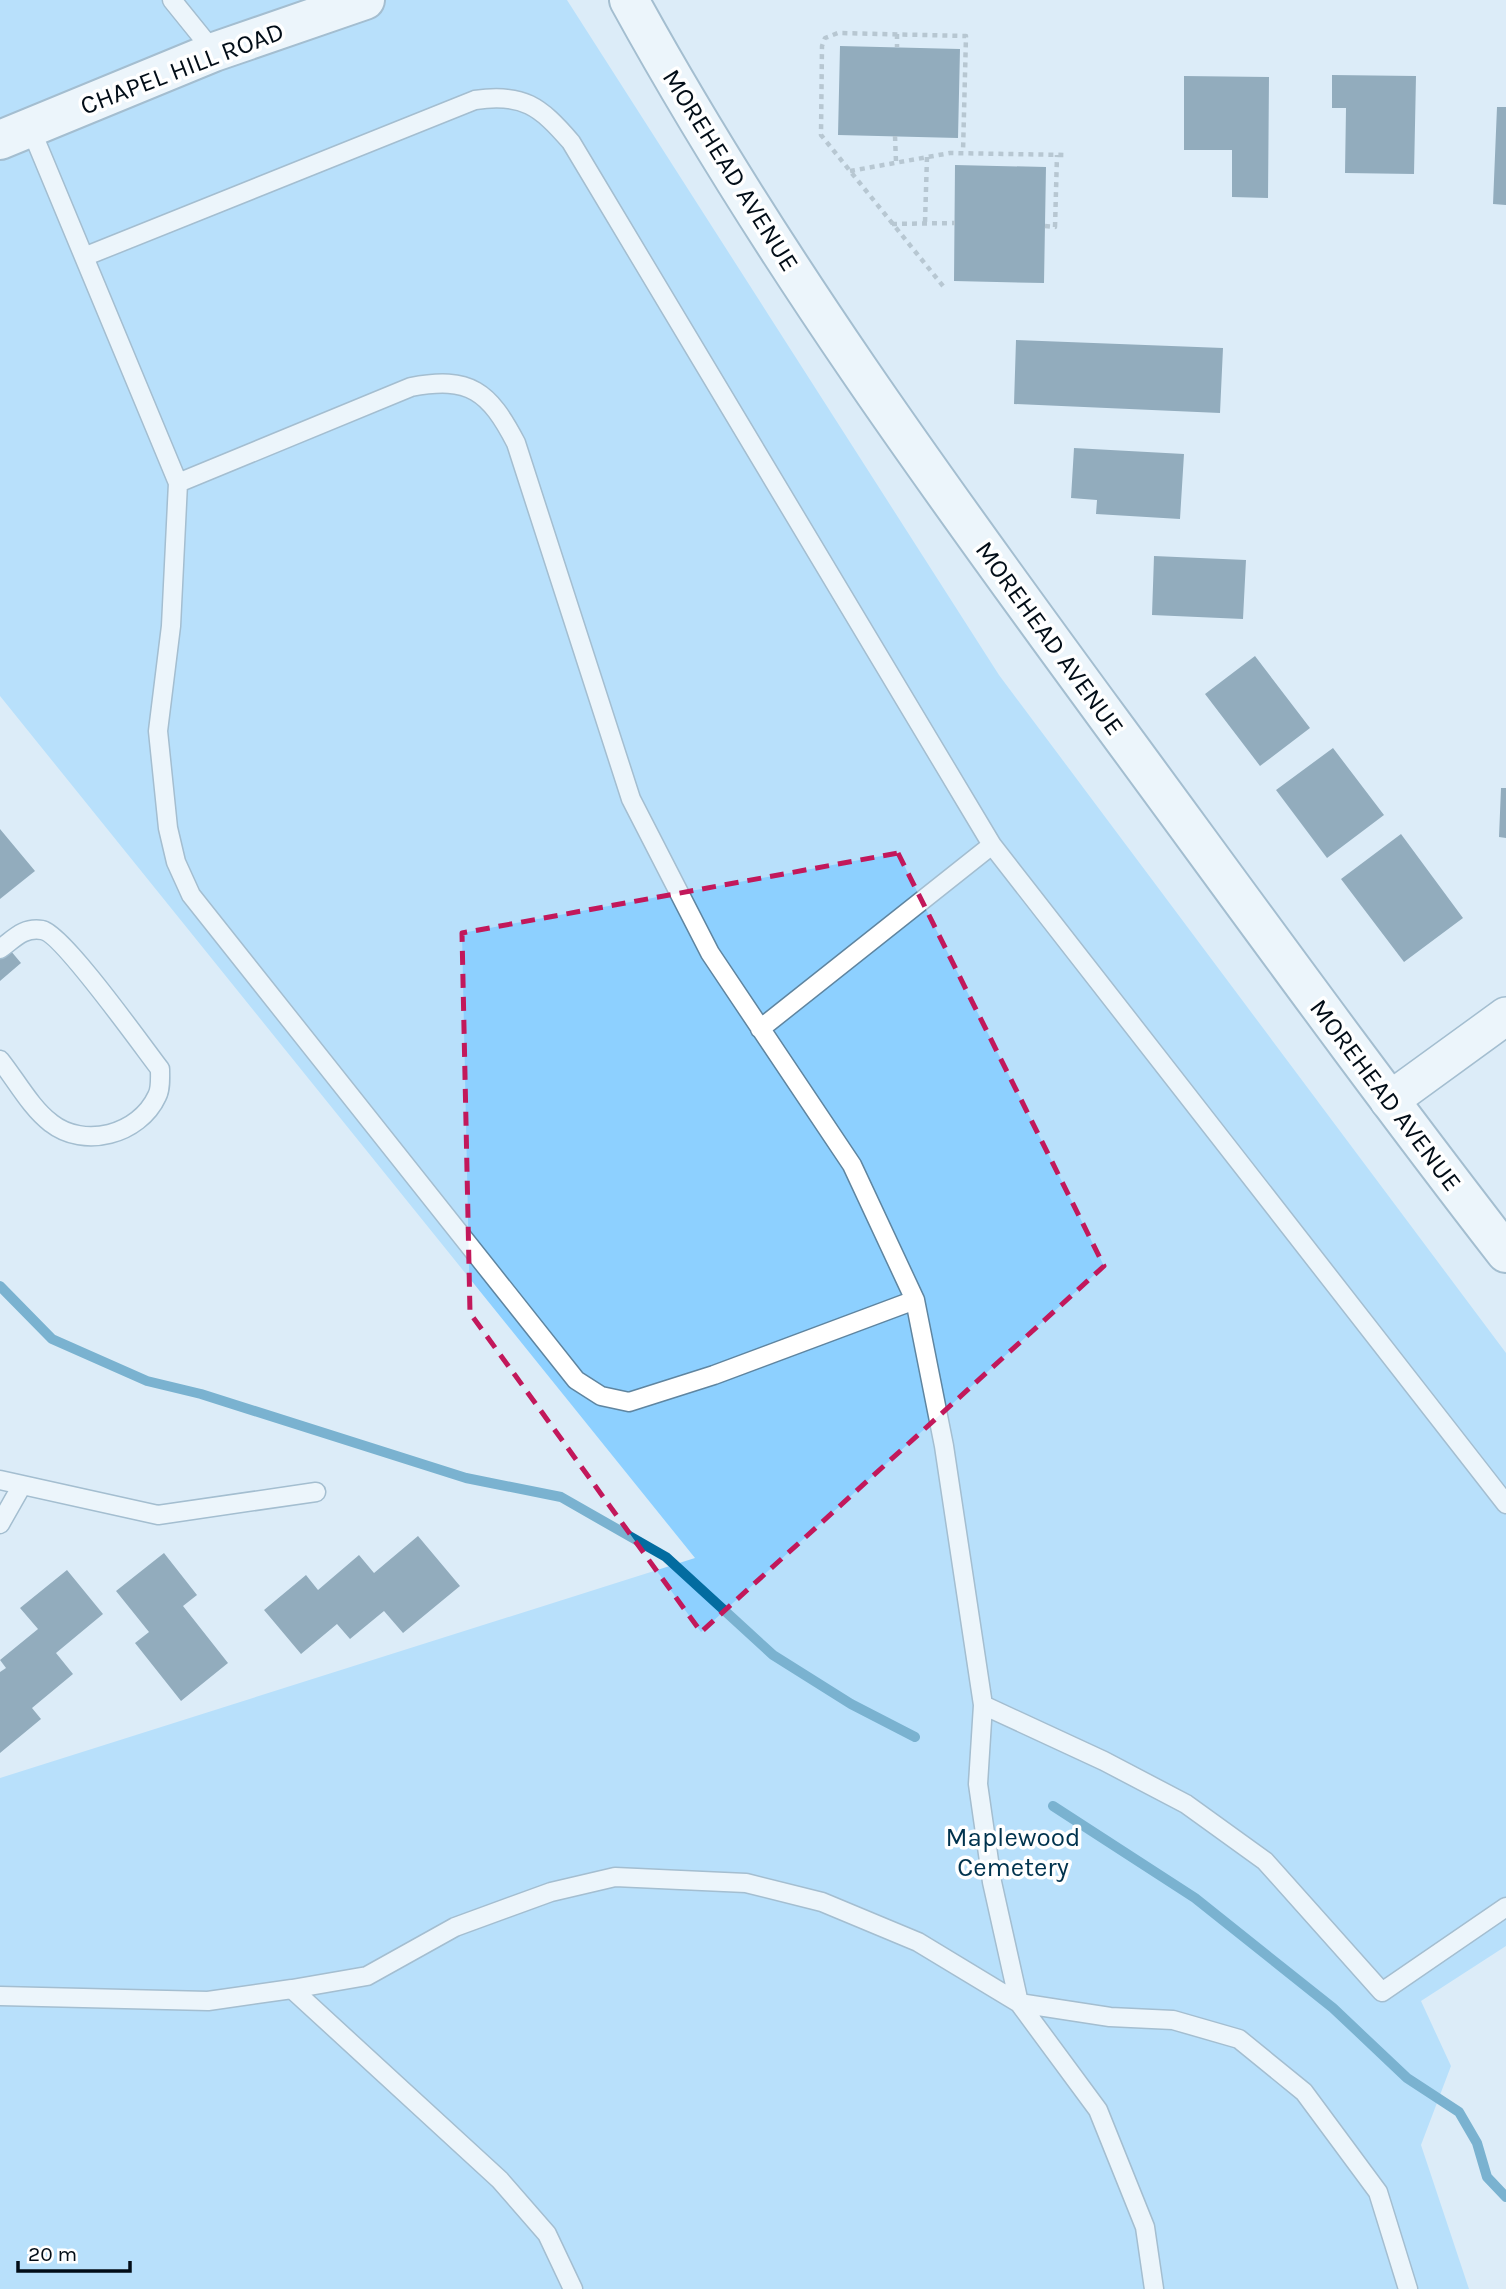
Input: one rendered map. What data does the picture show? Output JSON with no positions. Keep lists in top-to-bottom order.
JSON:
{
  "streets": {
    "street": ["CHAPEL HILL ROAD", "MOREHEAD AVENUE"]
  },
  "parks": ["Maplewood Cemetery"],
  "scale_bar": "20 m"
}
